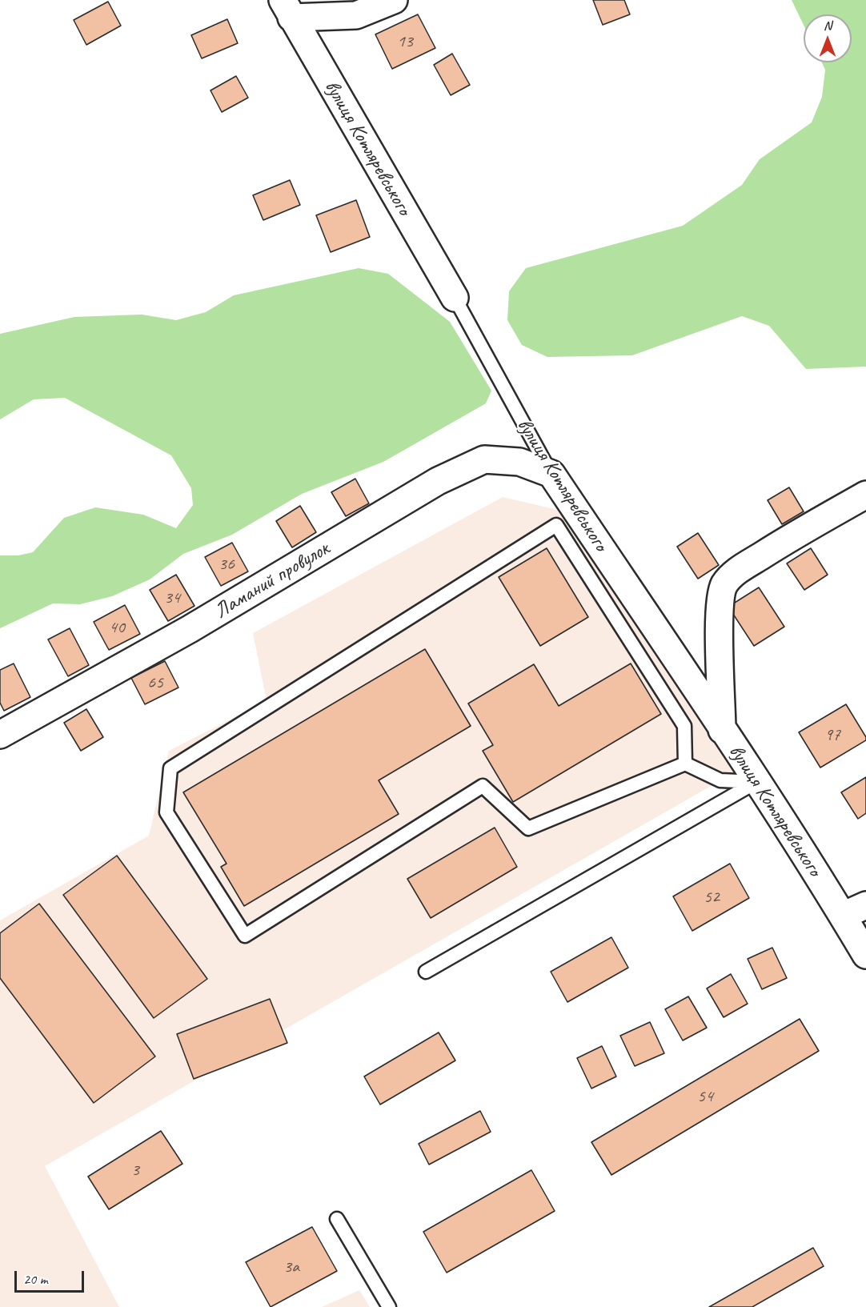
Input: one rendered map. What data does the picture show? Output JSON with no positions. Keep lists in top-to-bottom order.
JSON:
{
  "streets": {
    "street": ["вулиця Котляревського", "Ламаний провулок"]
  },
  "crossings": [
    ["вулиця Котляревського", "Ламаний провулок"]
  ],
  "house_numbers": [
    "13",
    "36",
    "34",
    "40",
    "65",
    "97",
    "52",
    "54",
    "3",
    "3а"
  ],
  "scale_bar": "20 m",
  "north": "top"
}
